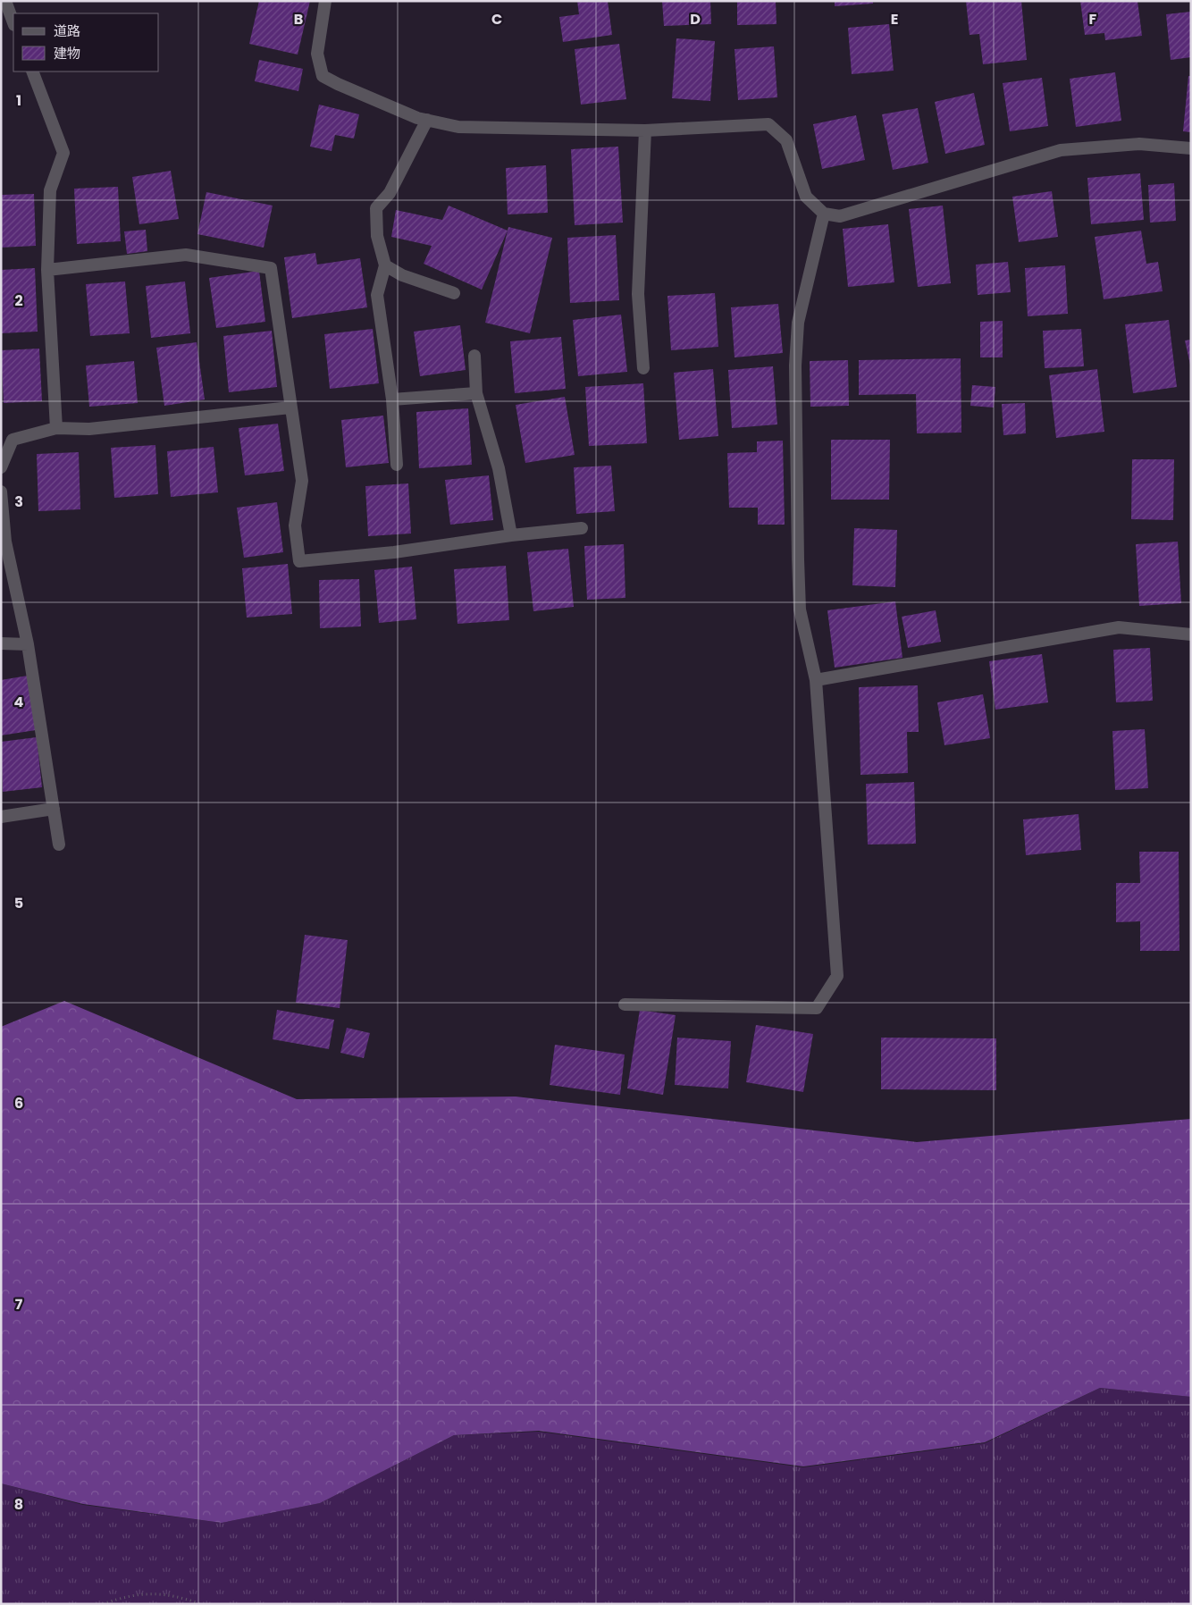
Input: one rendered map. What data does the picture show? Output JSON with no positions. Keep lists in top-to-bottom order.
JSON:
{
  "legend": ["道路", "建物"],
  "grid": {
    "columns": [
      "B",
      "C",
      "D",
      "E",
      "F"
    ],
    "rows": [
      "1",
      "2",
      "3",
      "4",
      "5",
      "6",
      "7",
      "8"
    ]
  }
}
